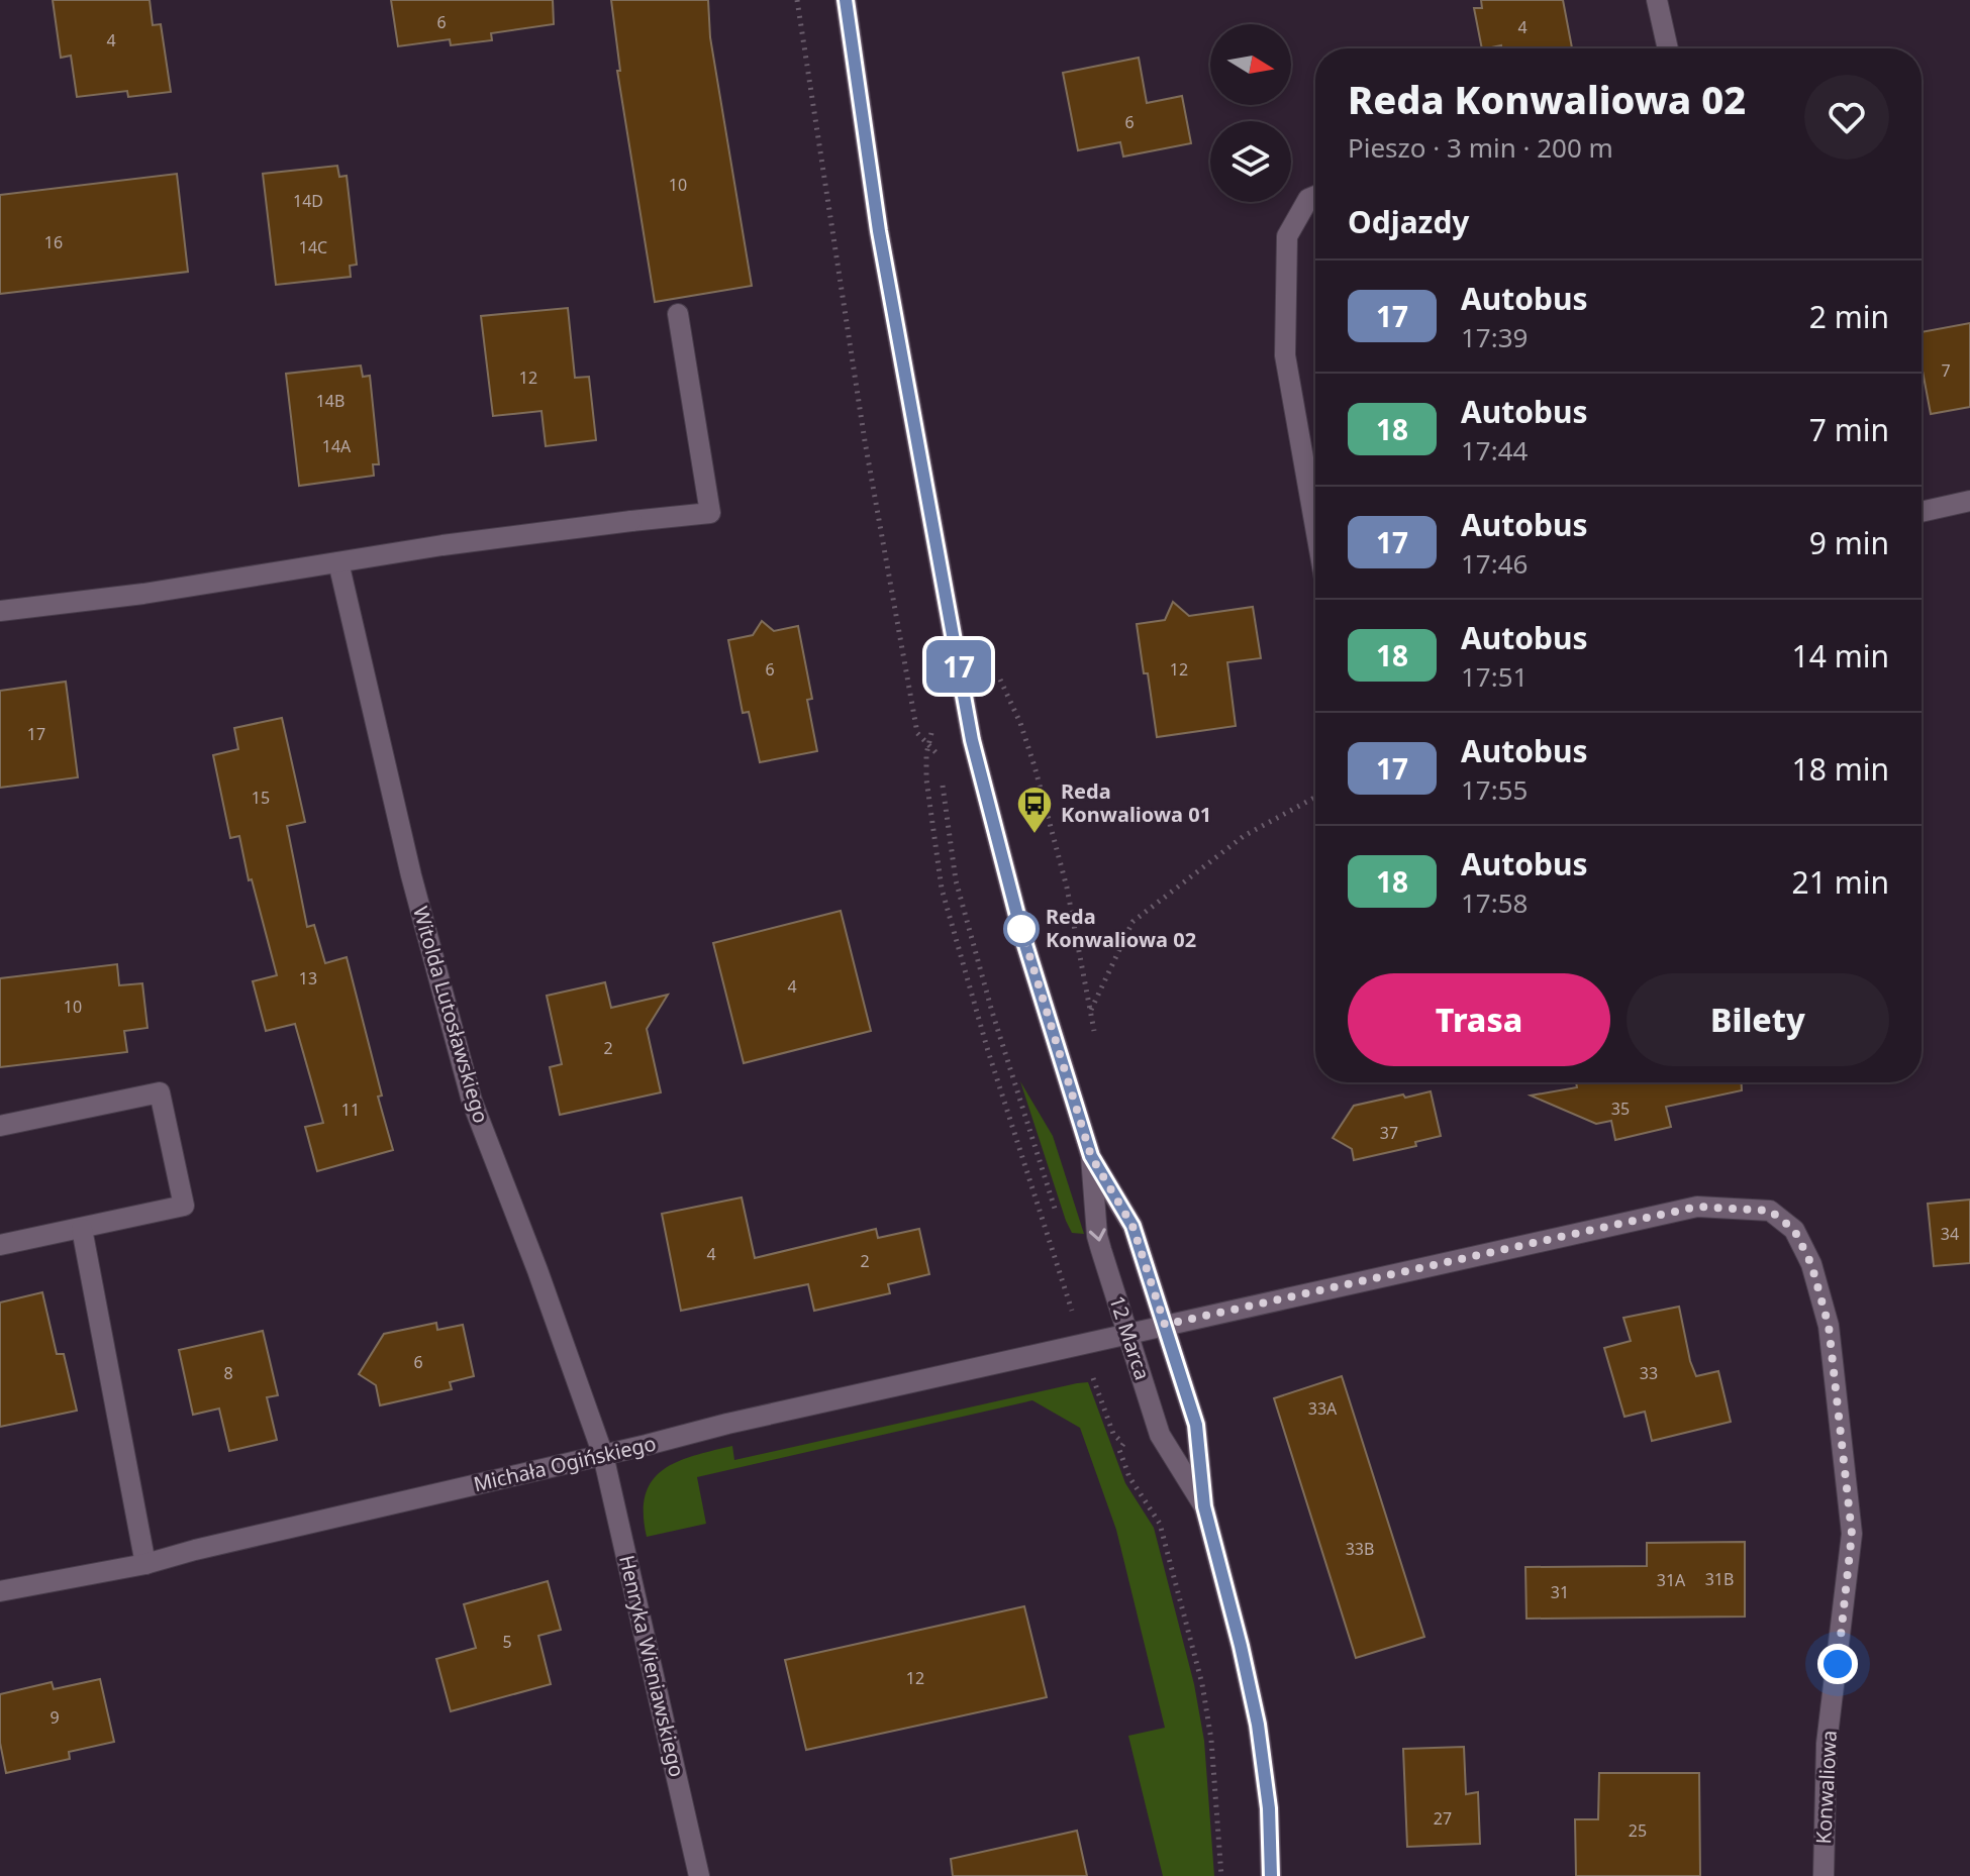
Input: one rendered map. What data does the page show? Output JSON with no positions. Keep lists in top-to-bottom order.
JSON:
{
  "streets": {
    "street": [
      "Witolda Lutosławskiego",
      "12 Marca",
      "Michała Ogińskiego",
      "Henryka Wieniawskiego",
      "Konwaliowa"
    ]
  },
  "crossings": [
    ["Witolda Lutosławskiego", "Michała Ogińskiego"],
    ["Witolda Lutosławskiego", "Henryka Wieniawskiego"],
    ["12 Marca", "Michała Ogińskiego"],
    ["12 Marca", "Konwaliowa"],
    ["Michała Ogińskiego", "Henryka Wieniawskiego"],
    ["Michała Ogińskiego", "Konwaliowa"]
  ],
  "places": {
    "bus stop": ["Reda Konwaliowa 01"],
    "other": ["Reda Konwaliowa 02"]
  },
  "lines": ["bus line 17"],
  "house_numbers": [
    "6",
    "4",
    "4",
    "6",
    "10",
    "14D",
    "16",
    "14C",
    "7",
    "12",
    "14B",
    "14A",
    "6",
    "12",
    "17",
    "15",
    "13",
    "4",
    "10",
    "2",
    "35",
    "11",
    "37",
    "34",
    "4",
    "2",
    "6",
    "8",
    "33",
    "33A",
    "33B",
    "31B",
    "31A",
    "31",
    "5",
    "12",
    "9",
    "27",
    "25"
  ],
  "north": "right",
  "page": {
    "on_map": "17",
    "heading": [
      ["Reda Konwaliowa 02", "Pieszo · 3 min · 200 m"],
      "Odjazdy"
    ],
    "list": [
      {
        "mark": "17",
        "name": "Autobus",
        "note": "17:39",
        "value": "2 min"
      },
      {
        "mark": "18",
        "name": "Autobus",
        "note": "17:44",
        "value": "7 min"
      },
      {
        "mark": "17",
        "name": "Autobus",
        "note": "17:46",
        "value": "9 min"
      },
      {
        "mark": "18",
        "name": "Autobus",
        "note": "17:51",
        "value": "14 min"
      },
      {
        "mark": "17",
        "name": "Autobus",
        "note": "17:55",
        "value": "18 min"
      },
      {
        "mark": "18",
        "name": "Autobus",
        "note": "17:58",
        "value": "21 min"
      }
    ],
    "buttons": ["Trasa", "Bilety"]
  }
}
